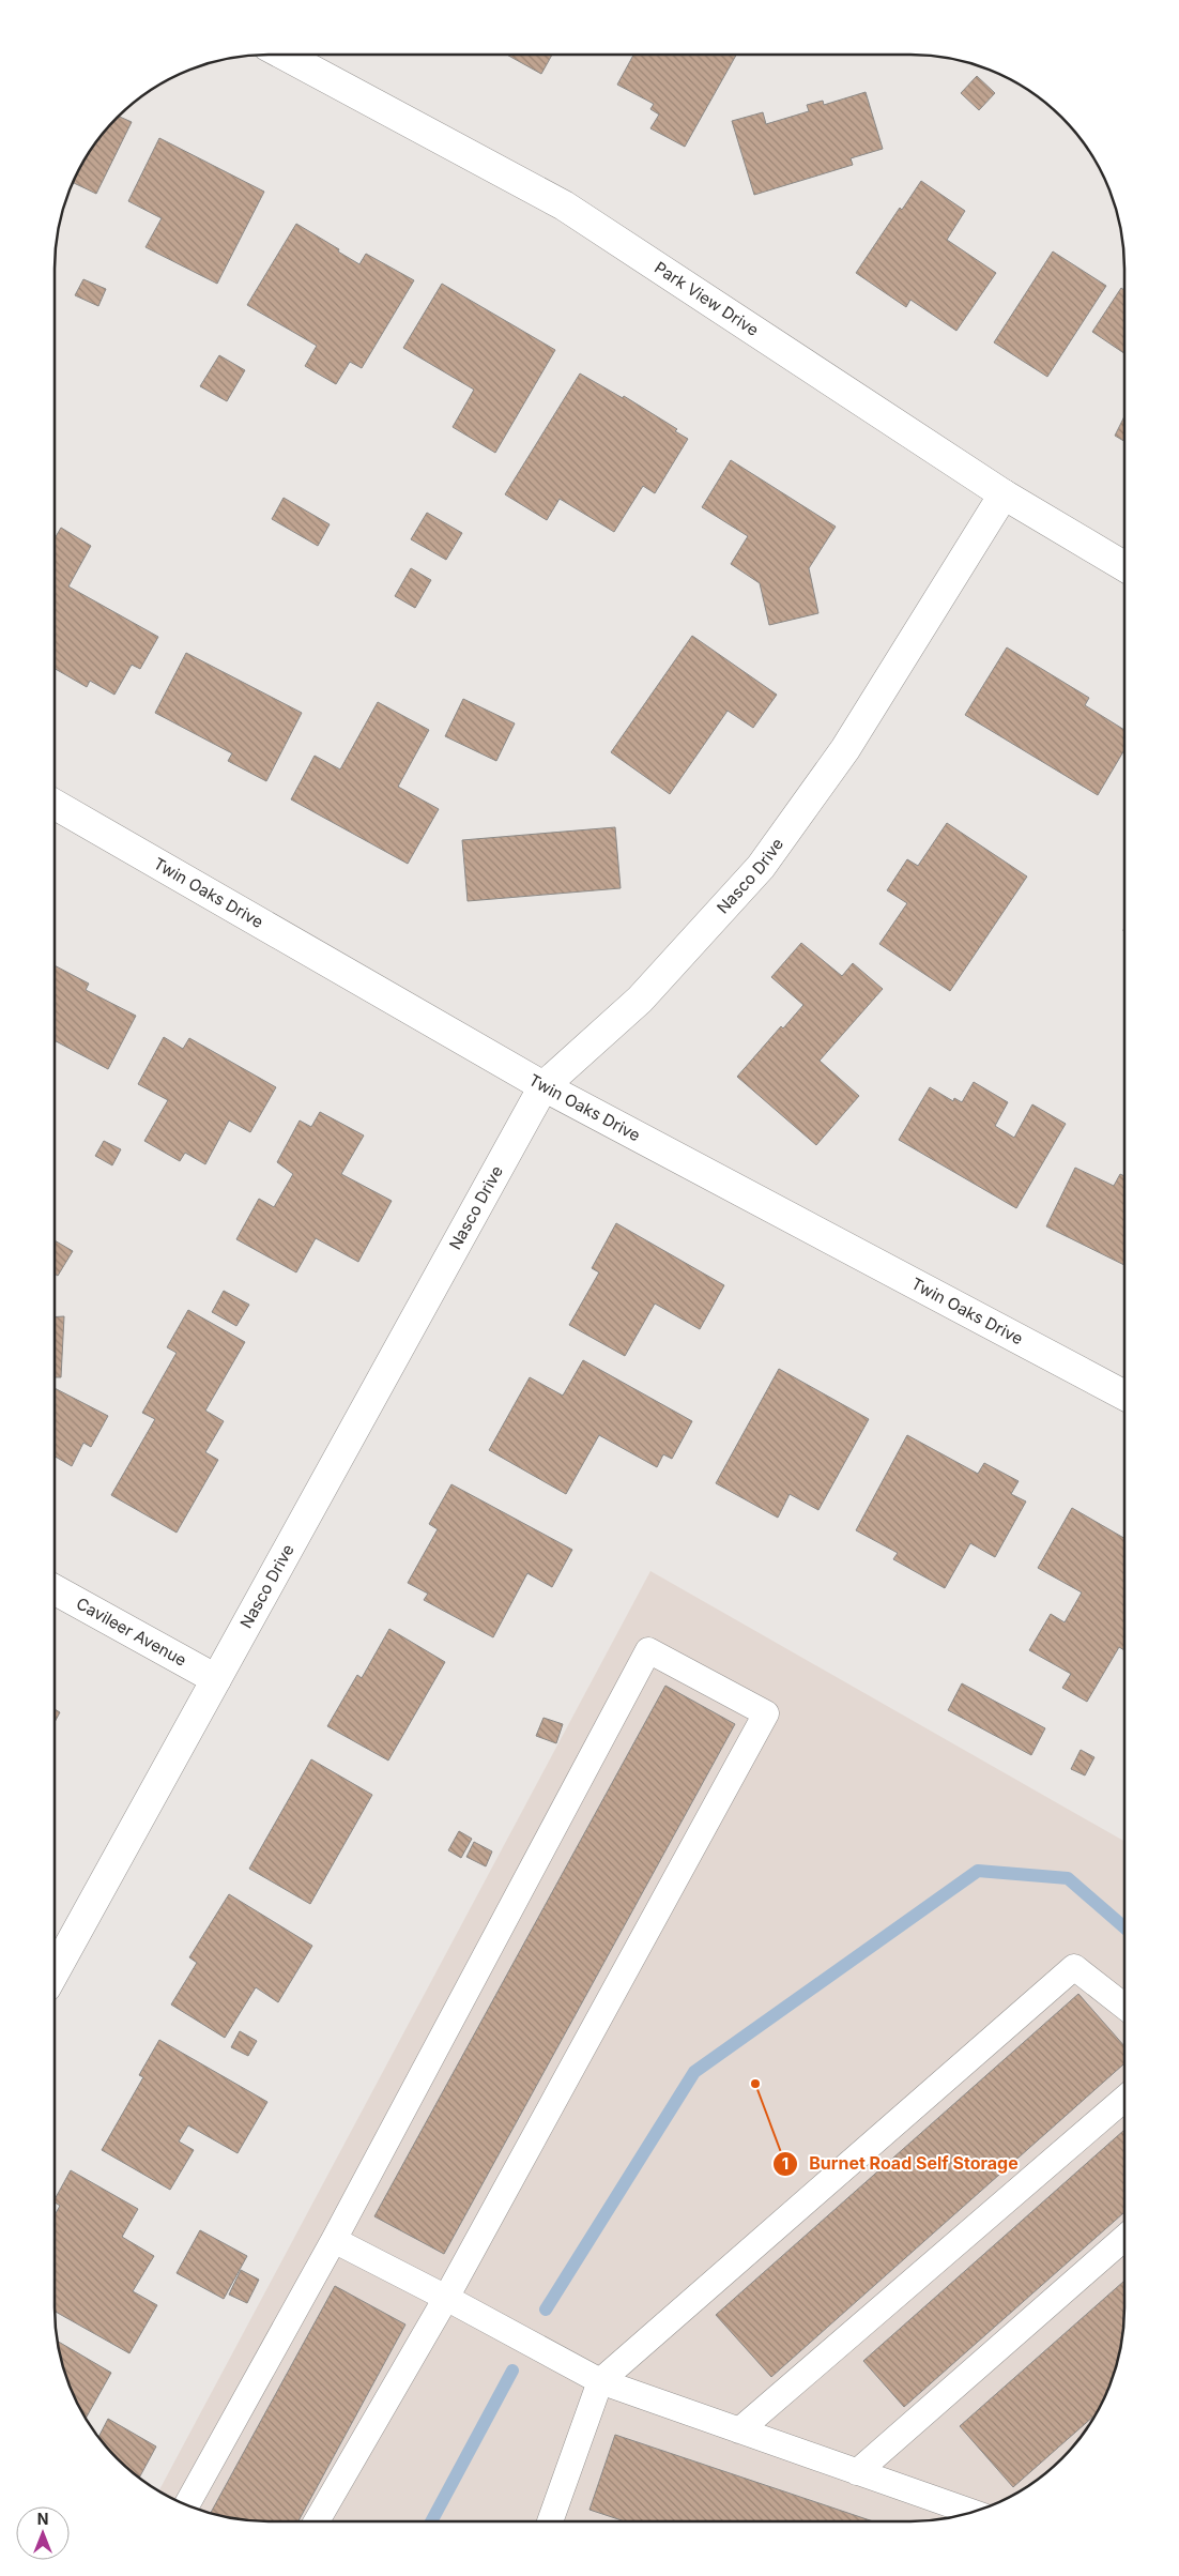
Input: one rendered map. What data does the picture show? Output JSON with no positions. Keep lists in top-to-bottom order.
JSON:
{
  "streets": {
    "street": [
      "Park View Drive",
      "Nasco Drive",
      "Twin Oaks Drive",
      "Cavileer Avenue"
    ]
  },
  "crossings": [
    ["Park View Drive", "Nasco Drive"],
    ["Nasco Drive", "Twin Oaks Drive"],
    ["Nasco Drive", "Cavileer Avenue"]
  ],
  "places": ["Burnet Road Self Storage"],
  "north": "top"
}
